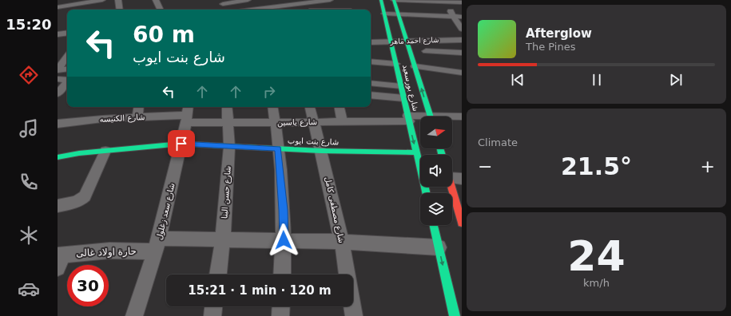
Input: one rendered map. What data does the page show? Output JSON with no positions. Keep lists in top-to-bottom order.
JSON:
{
  "streets": {
    "street": [
      "شارع احمد ماهر",
      "شارع بورسعيد",
      "شارع الكنيسه",
      "شارع ياسين",
      "شارع بنت ايوب",
      "شارع حسن البنا",
      "شارع مصطفى كامل",
      "شارع سعد زغلول",
      "حارة اولاد غالى"
    ]
  },
  "crossings": [
    ["شارع احمد ماهر", "شارع بورسعيد"],
    ["شارع بورسعيد", "شارع ياسين"],
    ["شارع بورسعيد", "شارع بنت ايوب"],
    ["شارع الكنيسه", "شارع ياسين"],
    ["شارع الكنيسه", "شارع سعد زغلول"],
    ["شارع ياسين", "شارع حسن البنا"],
    ["شارع ياسين", "شارع مصطفى كامل"],
    ["شارع ياسين", "شارع سعد زغلول"],
    ["شارع بنت ايوب", "شارع حسن البنا"],
    ["شارع بنت ايوب", "شارع مصطفى كامل"],
    ["شارع بنت ايوب", "شارع سعد زغلول"],
    ["شارع حسن البنا", "حارة اولاد غالى"],
    ["شارع مصطفى كامل", "حارة اولاد غالى"],
    ["شارع سعد زغلول", "حارة اولاد غالى"]
  ],
  "north": "right",
  "page": {
    "tabs": "15:20",
    "turn": ["60 m", "شارع بنت ايوب"],
    "song": ["Afterglow", "The Pines"],
    "tile": [
      "Climate",
      ["24", "km/h"]
    ],
    "heat": ["−", "21.5°", "+"],
    "limit": "30",
    "trip": "15:21 · 1 min · 120 m"
  }
}
